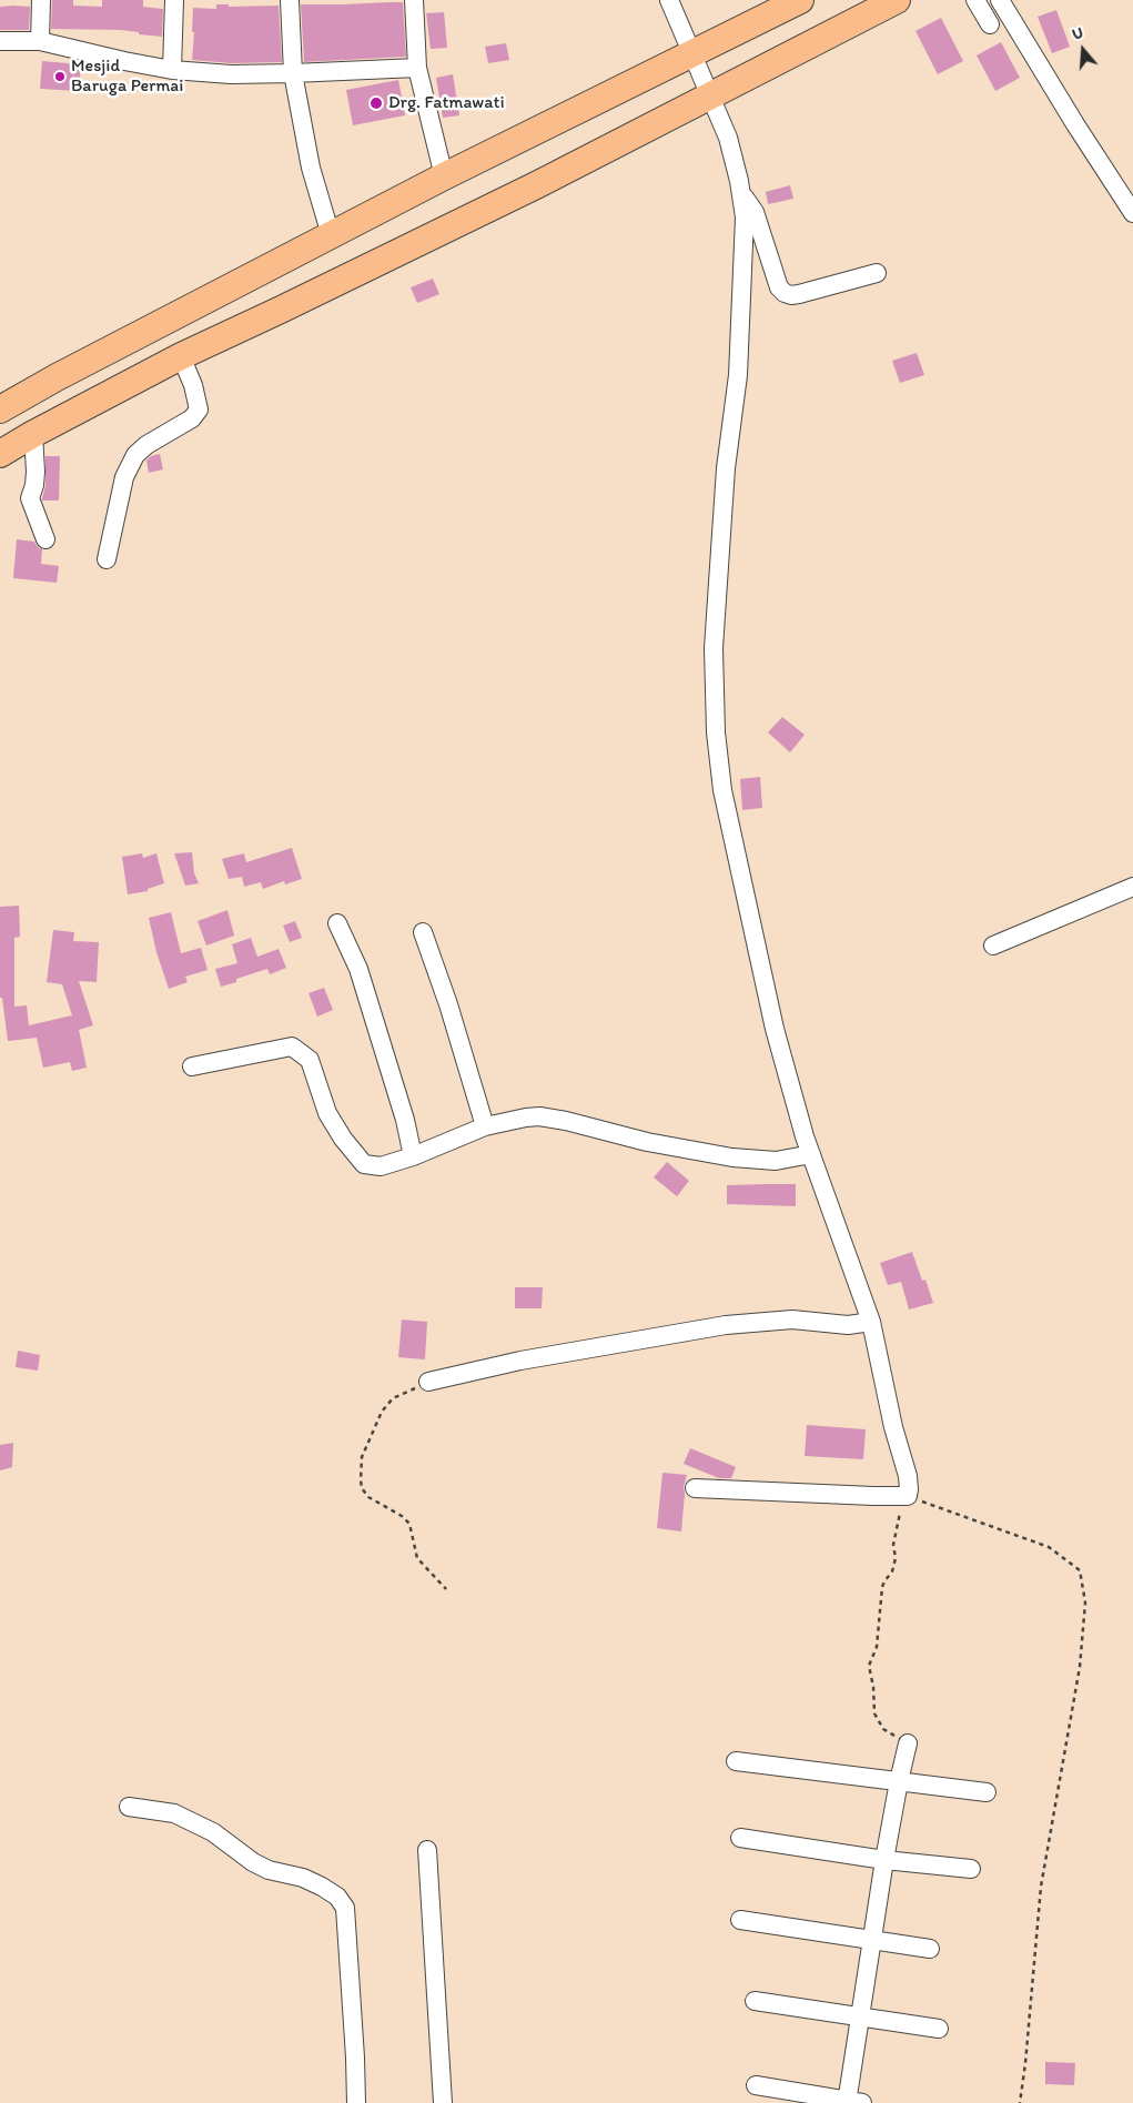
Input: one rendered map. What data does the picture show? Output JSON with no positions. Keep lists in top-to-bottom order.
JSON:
{
  "places": ["Mesjid Baruga Permai", "Drg. Fatmawati"],
  "north": "top"
}
